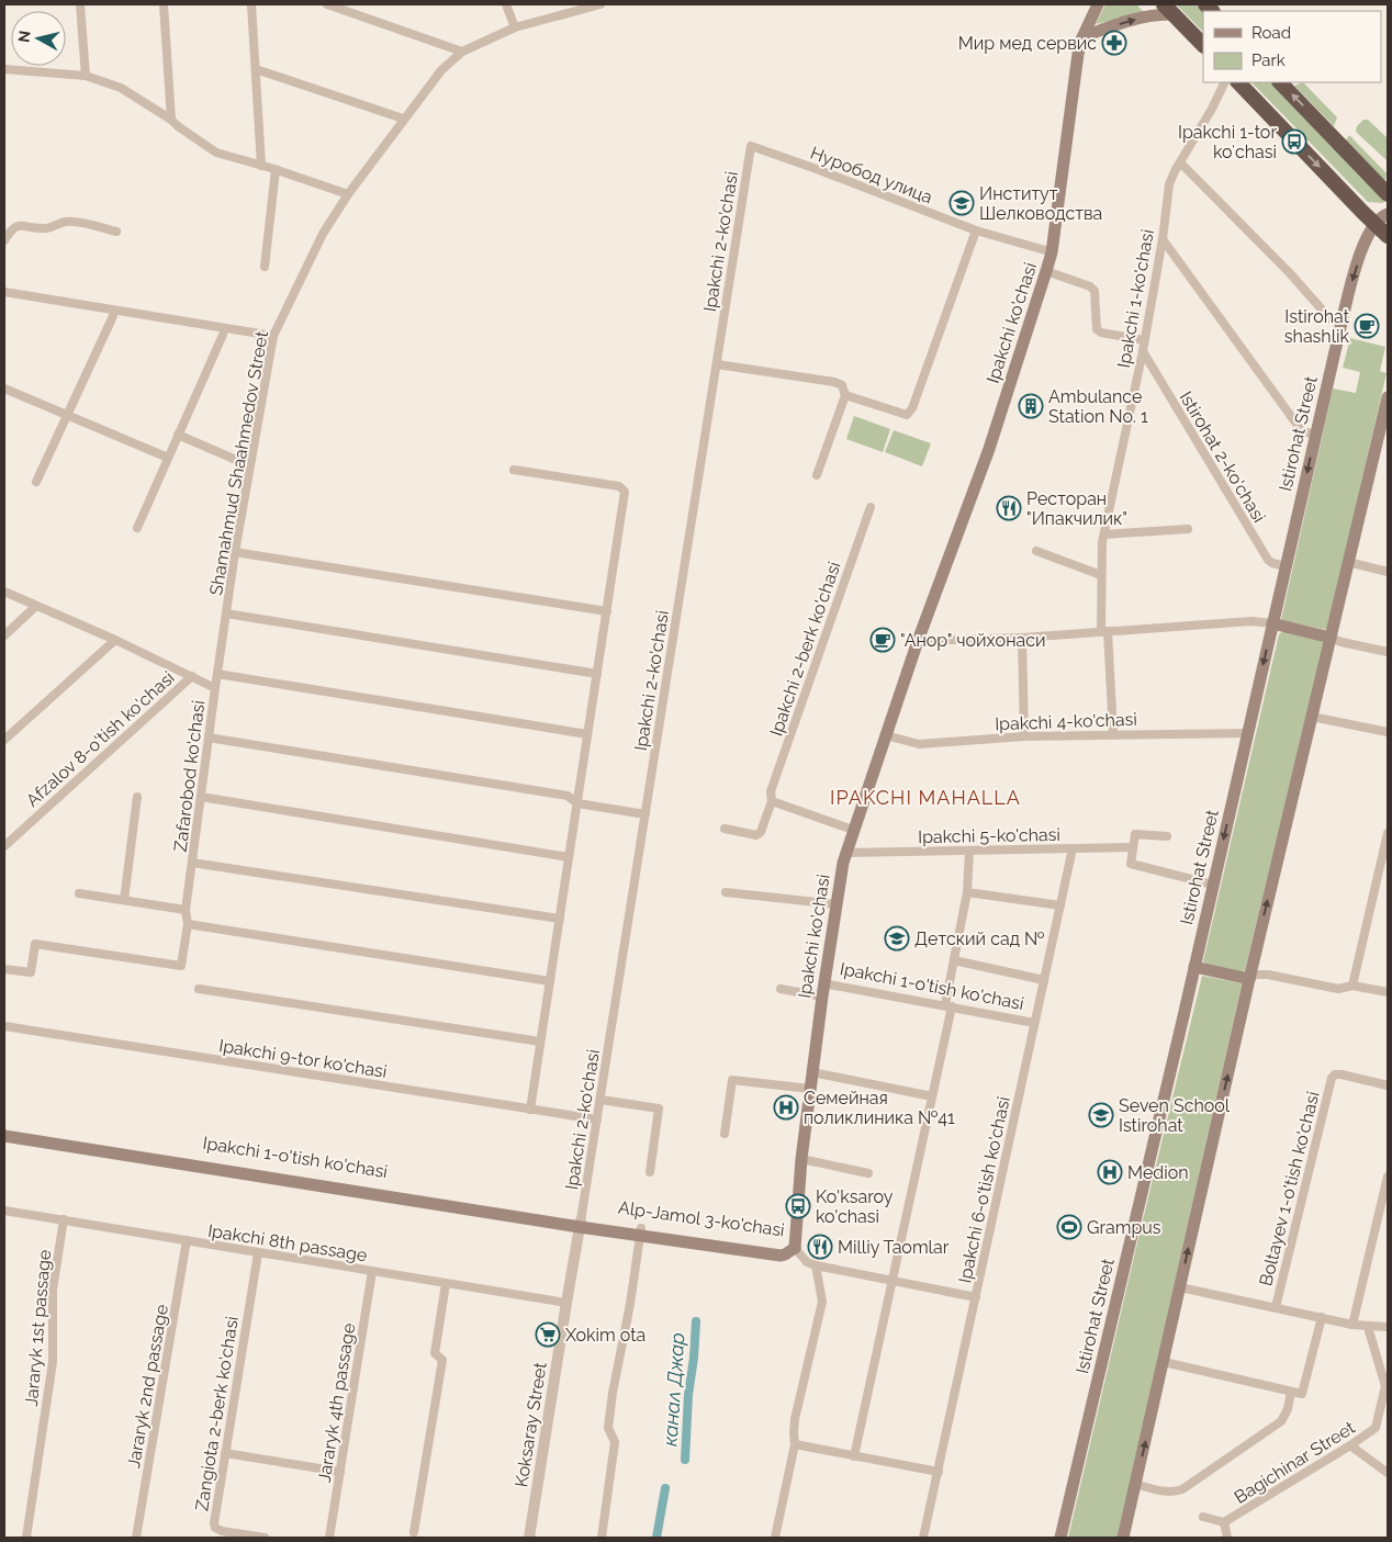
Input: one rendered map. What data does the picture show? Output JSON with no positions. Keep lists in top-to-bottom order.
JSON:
{
  "streets": {
    "main road": [
      "Ipakchi ko'chasi",
      "Istirohat Street",
      "Ipakchi 1-o'tish ko'chasi",
      "Alp-Jamol 3-ko'chasi"
    ],
    "street": [
      "Нуробод улица",
      "Ipakchi 2-ko'chasi",
      "Ipakchi 1-ko'chasi",
      "Istirohat 2-ko'chasi",
      "Shamahmud Shaahmedov Street",
      "Ipakchi 2-berk ko'chasi",
      "Ipakchi 4-ko'chasi",
      "Afzalov 8-o'tish ko'chasi",
      "Zafarobod ko'chasi",
      "Ipakchi 5-ko'chasi",
      "Ipakchi 9-tor ko'chasi",
      "Boltayev 1-o'tish ko'chasi",
      "Ipakchi 6-o'tish ko'chasi",
      "Ipakchi 8th passage",
      "Jararyk 1st passage",
      "Jararyk 2nd passage",
      "Jararyk 4th passage",
      "Zangiota 2-berk ko'chasi",
      "Koksaray Street",
      "Bаgichinar Street"
    ]
  },
  "crossings": [
    ["Нуробод улица", "Ipakchi 2-ko'chasi"],
    ["Ipakchi 2-ko'chasi", "Ipakchi 1-o'tish ko'chasi"],
    ["Ipakchi 2-ko'chasi", "Ipakchi 9-tor ko'chasi"],
    ["Ipakchi 2-ko'chasi", "Alp-Jamol 3-ko'chasi"],
    ["Ipakchi 2-ko'chasi", "Koksaray Street"],
    ["Ipakchi 1-ko'chasi", "Istirohat 2-ko'chasi"],
    ["Ipakchi 1-ko'chasi", "Ipakchi 4-ko'chasi"],
    ["Ipakchi ko'chasi", "Ipakchi 4-ko'chasi"],
    ["Ipakchi ko'chasi", "Ipakchi 5-ko'chasi"],
    ["Ipakchi ko'chasi", "Ipakchi 1-o'tish ko'chasi"],
    ["Ipakchi ko'chasi", "Alp-Jamol 3-ko'chasi"],
    ["Istirohat Street", "Istirohat 2-ko'chasi"],
    ["Istirohat Street", "Ipakchi 4-ko'chasi"],
    ["Shamahmud Shaahmedov Street", "Zafarobod ko'chasi"],
    ["Afzalov 8-o'tish ko'chasi", "Zafarobod ko'chasi"],
    ["Ipakchi 5-ko'chasi", "Ipakchi 6-o'tish ko'chasi"],
    ["Ipakchi 1-o'tish ko'chasi", "Ipakchi 6-o'tish ko'chasi"],
    ["Ipakchi 1-o'tish ko'chasi", "Alp-Jamol 3-ko'chasi"],
    ["Ipakchi 1-o'tish ko'chasi", "Koksaray Street"],
    ["Alp-Jamol 3-ko'chasi", "Koksaray Street"],
    ["Ipakchi 8th passage", "Jararyk 1st passage"],
    ["Ipakchi 8th passage", "Jararyk 2nd passage"],
    ["Ipakchi 8th passage", "Jararyk 4th passage"],
    ["Ipakchi 8th passage", "Zangiota 2-berk ko'chasi"],
    ["Ipakchi 8th passage", "Koksaray Street"]
  ],
  "districts": ["IPAKCHI MAHALLA"],
  "water": ["канал Джар"],
  "places": {
    "pharmacy": ["Мир мед сервис"],
    "bus stop": ["Ipakchi 1-tor koʻchasi", "Ko'ksaroy ko'chasi"],
    "school or university": ["Институт Шелководства", "Детский сад №", "Seven School Istirohat"],
    "cafe": ["Istirohat shashlik", "\"Анор\" чойхонаси"],
    "building": ["Ambulance Station No. 1"],
    "restaurant": ["Ресторан \"Ипакчилик\"", "Milliy Taomlar"],
    "hospital": ["Семейная поликлиника №41", "Medion"],
    "sports": ["Grampus"],
    "supermarket": ["Xokim ota"]
  },
  "legend": ["Road", "Park"],
  "north": "left"
}
